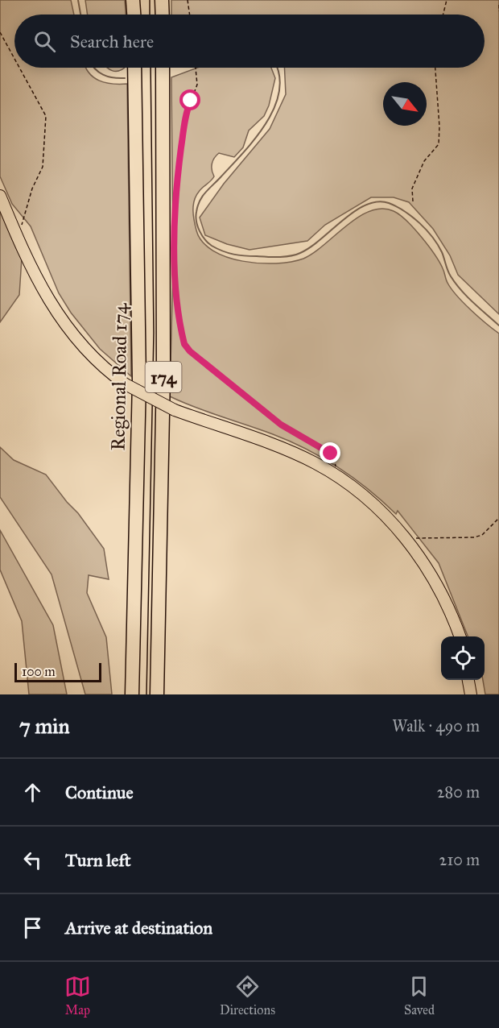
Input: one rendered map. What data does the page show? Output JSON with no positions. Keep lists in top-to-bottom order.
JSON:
{
  "streets": {
    "highway": ["Regional Road 174", "174"]
  },
  "scale_bar": "100 m",
  "north": "bottom right",
  "page": {
    "search": "Search here",
    "scale": "100 m",
    "heading": ["7 min", "Walk · 490 m"],
    "list": [
      ["Continue", "280 m"],
      ["Turn left", "210 m"],
      "Arrive at destination"
    ],
    "nav": ["Map", "Directions", "Saved"]
  }
}
